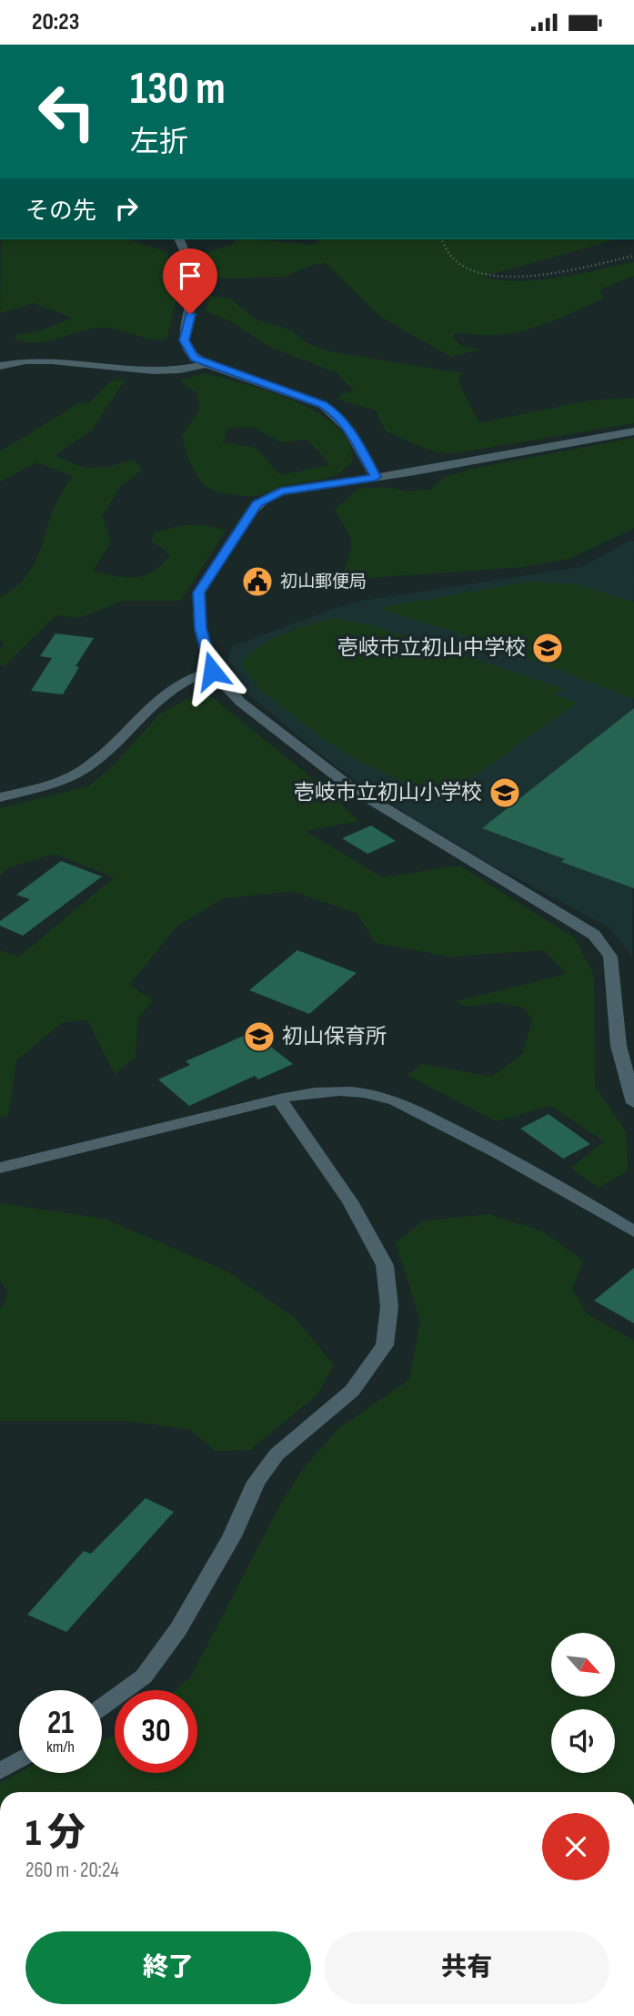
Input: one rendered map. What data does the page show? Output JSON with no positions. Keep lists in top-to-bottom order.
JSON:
{
  "places": {
    "public building": ["初山郵便局"],
    "school or university": ["壱岐市立初山中学校", "壱岐市立初山小学校", "初山保育所"]
  },
  "north": "bottom right",
  "page": {
    "status": "20:23",
    "turn": ["130 m", "左折"],
    "then": "その先",
    "speed": "21 km/h",
    "limit": "30",
    "heading": ["1 分", "260 m · 20:24"],
    "buttons": ["終了", "共有"]
  }
}
